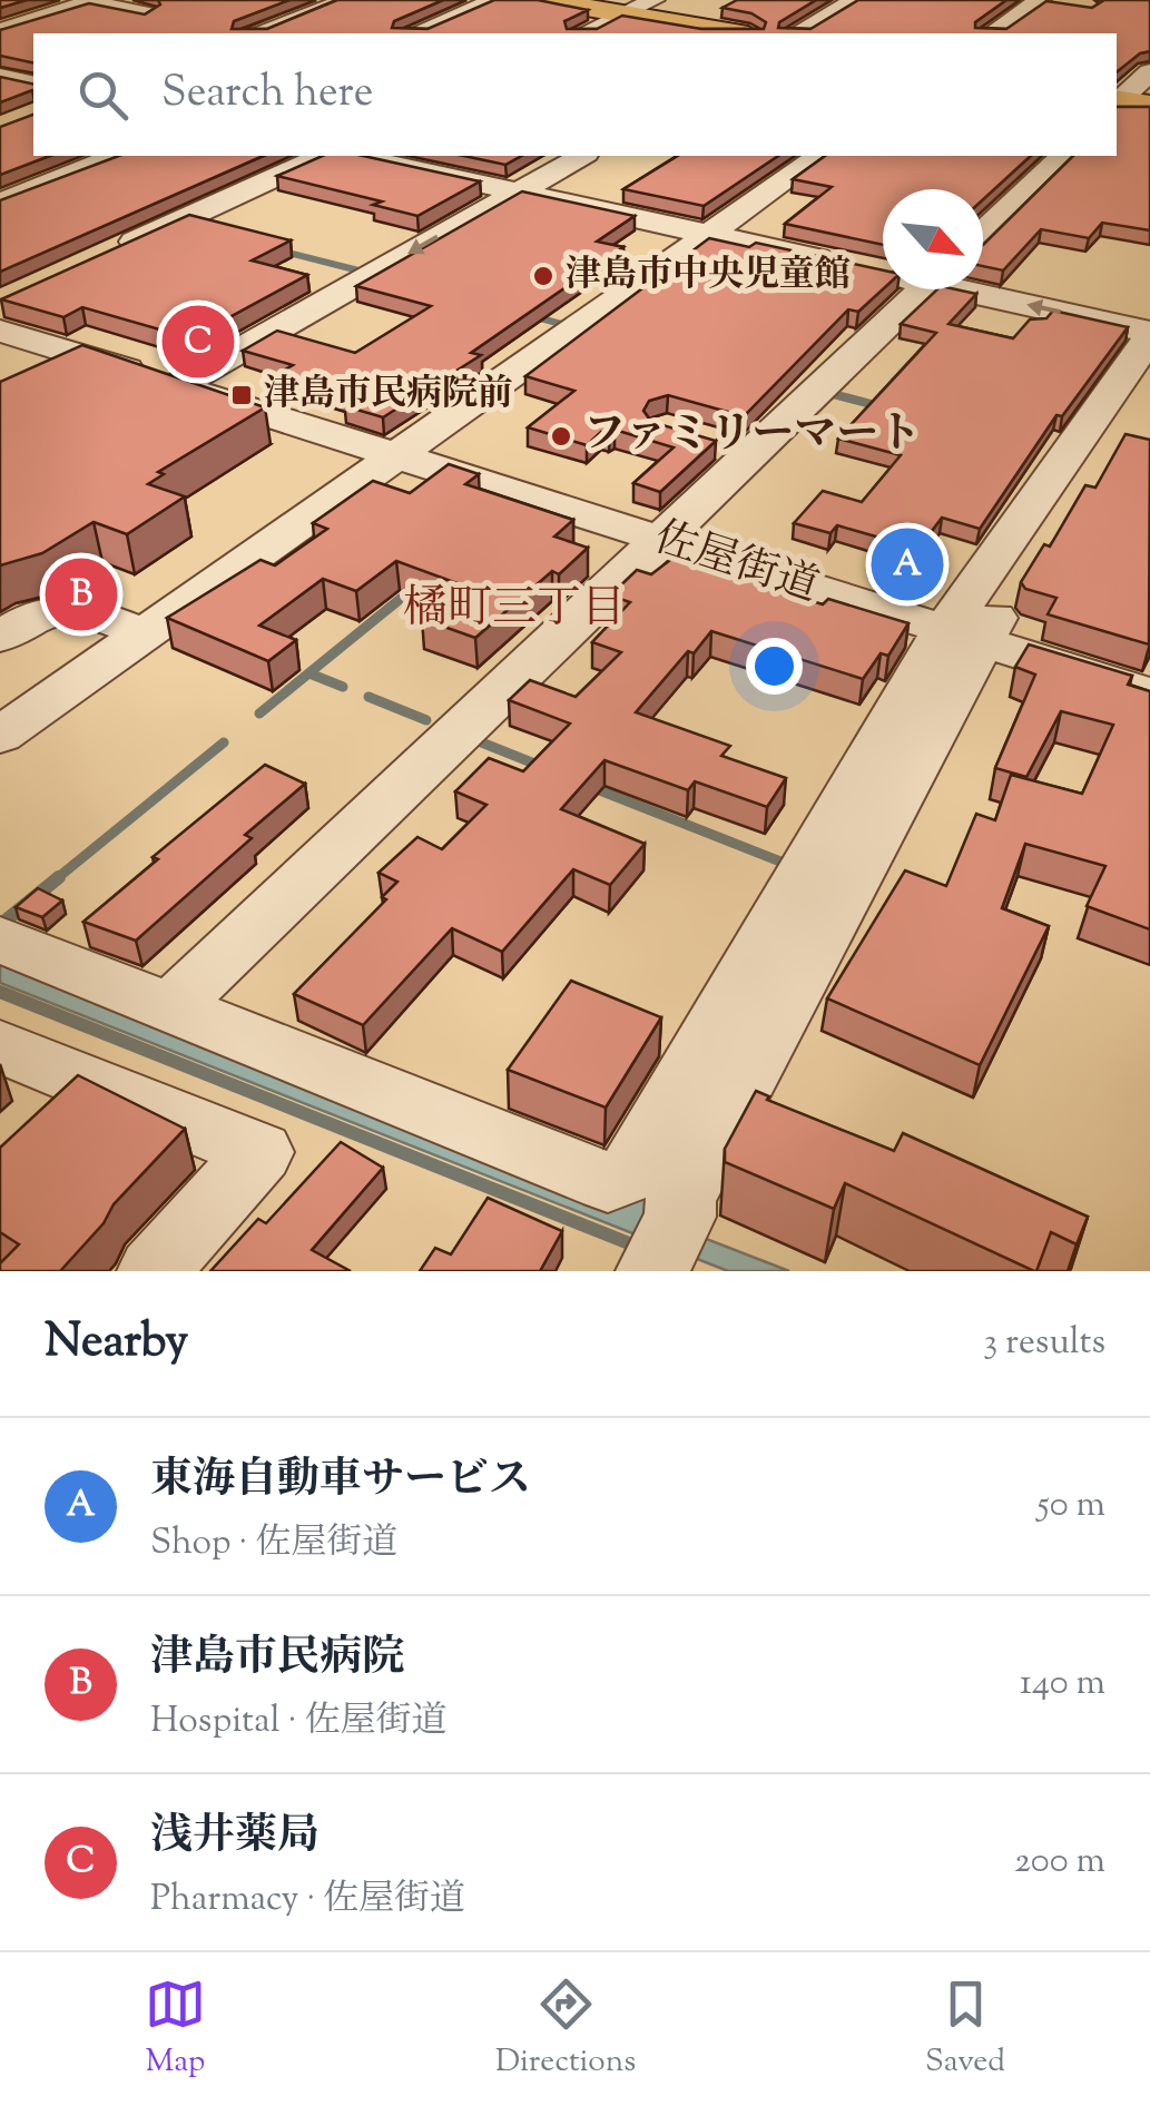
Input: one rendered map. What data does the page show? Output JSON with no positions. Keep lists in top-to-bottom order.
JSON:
{
  "streets": {
    "street": ["佐屋街道"]
  },
  "districts": ["橘町三丁目"],
  "places": {
    "other": ["津島市中央児童館", "ファミリーマート"],
    "transit": ["津島市民病院前"]
  },
  "north": "bottom right",
  "page": {
    "search": "Search here",
    "pins": ["C", "A", "B"],
    "heading": ["Nearby", "3 results"],
    "list": [
      {
        "mark": "A",
        "name": "東海自動車サービス",
        "note": "Shop · 佐屋街道",
        "value": "50 m"
      },
      {
        "mark": "B",
        "name": "津島市民病院",
        "note": "Hospital · 佐屋街道",
        "value": "140 m"
      },
      {
        "mark": "C",
        "name": "浅井薬局",
        "note": "Pharmacy · 佐屋街道",
        "value": "200 m"
      }
    ],
    "nav": ["Map", "Directions", "Saved"]
  }
}
